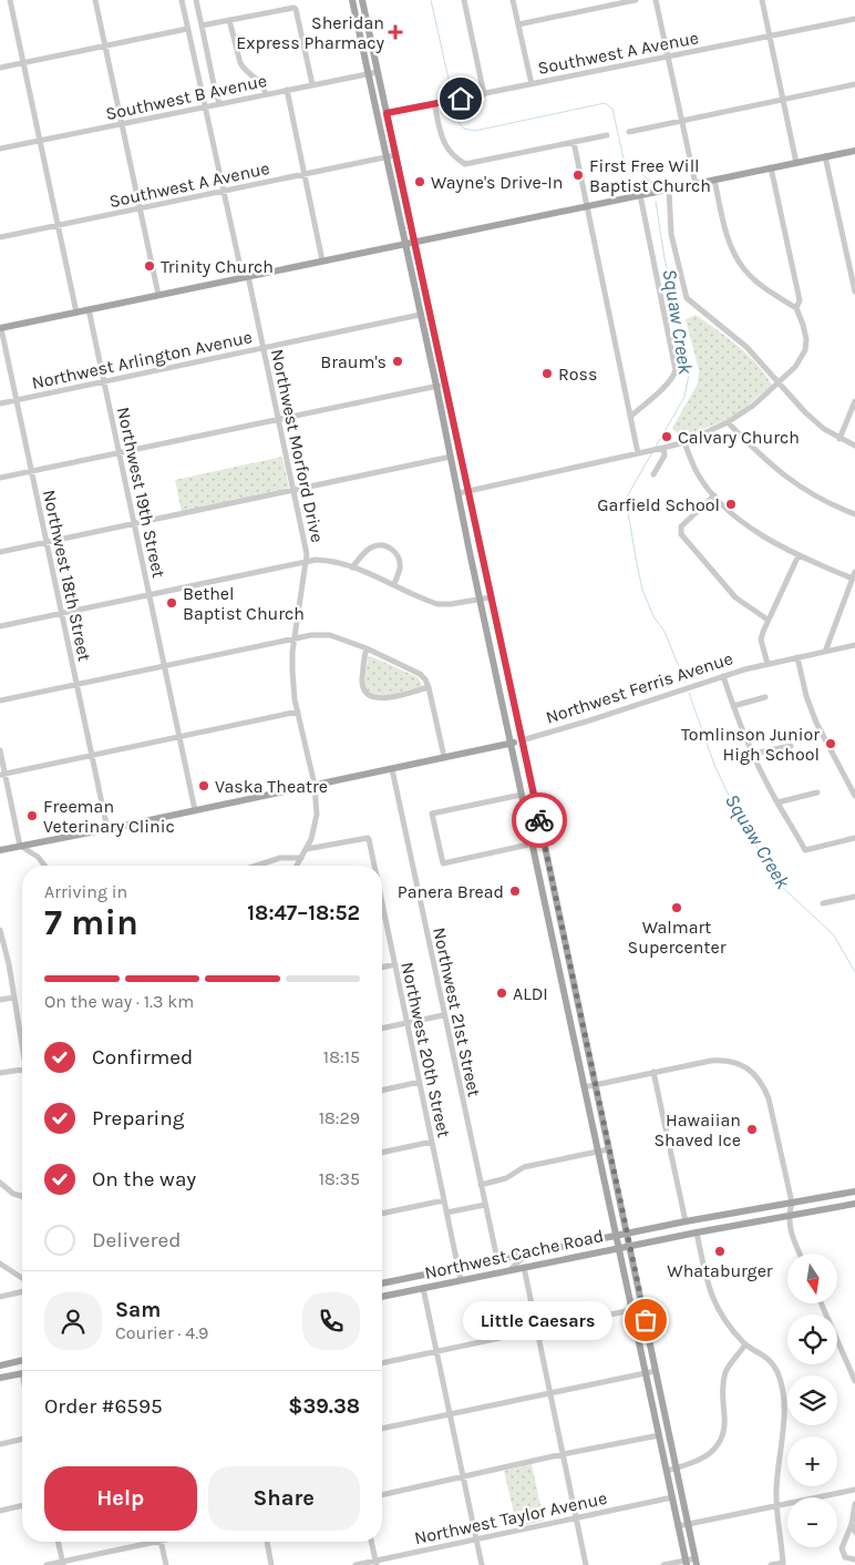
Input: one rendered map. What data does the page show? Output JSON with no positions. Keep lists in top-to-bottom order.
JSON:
{
  "streets": {
    "main road": ["Northwest Ferris Avenue", "Northwest Cache Road"],
    "street": [
      "Southwest A Avenue",
      "Southwest B Avenue",
      "Northwest Arlington Avenue",
      "Northwest Morford Drive",
      "Northwest 19th Street",
      "Northwest 18th Street",
      "Northwest 21st Street",
      "Northwest 20th Street",
      "Northwest Taylor Avenue"
    ]
  },
  "crossings": [
    ["Southwest A Avenue", "Northwest Morford Drive"],
    ["Southwest B Avenue", "Northwest Morford Drive"],
    ["Northwest Arlington Avenue", "Northwest Morford Drive"],
    ["Northwest Arlington Avenue", "Northwest 19th Street"],
    ["Northwest Arlington Avenue", "Northwest 18th Street"],
    ["Northwest Morford Drive", "Northwest Ferris Avenue"],
    ["Northwest Morford Drive", "Northwest 20th Street"],
    ["Northwest 19th Street", "Northwest Ferris Avenue"],
    ["Northwest 18th Street", "Northwest Ferris Avenue"],
    ["Northwest Ferris Avenue", "Northwest 21st Street"],
    ["Northwest 21st Street", "Northwest Cache Road"],
    ["Northwest 20th Street", "Northwest Cache Road"]
  ],
  "water": ["Squaw Creek"],
  "places": {
    "health": ["Sheridan Express Pharmacy"],
    "other": [
      "First Free Will Baptist Church",
      "Wayne's Drive-In",
      "Trinity Church",
      "Braum's",
      "Ross",
      "Calvary Church",
      "Garfield School",
      "Bethel Baptist Church",
      "Tomlinson Junior High School",
      "Vaska Theatre",
      "Freeman Veterinary Clinic",
      "Panera Bread",
      "Walmart Supercenter",
      "ALDI",
      "Hawaiian Shaved Ice",
      "Whataburger",
      "Little Caesars"
    ]
  },
  "north": "bottom",
  "page": {
    "heading": ["7 min", "Arriving in", "18:47–18:52"],
    "panel": [
      "Sam",
      "Courier · 4.9",
      "Order #6595",
      "$39.38"
    ],
    "bar": "On the way · 1.3 km",
    "list": [
      ["Confirmed", "18:15"],
      ["Preparing", "18:29"],
      ["On the way", "18:35"],
      "Delivered"
    ],
    "map_buttons": ["+", "−"],
    "bubble": "Little Caesars",
    "buttons": ["Help", "Share"]
  }
}
